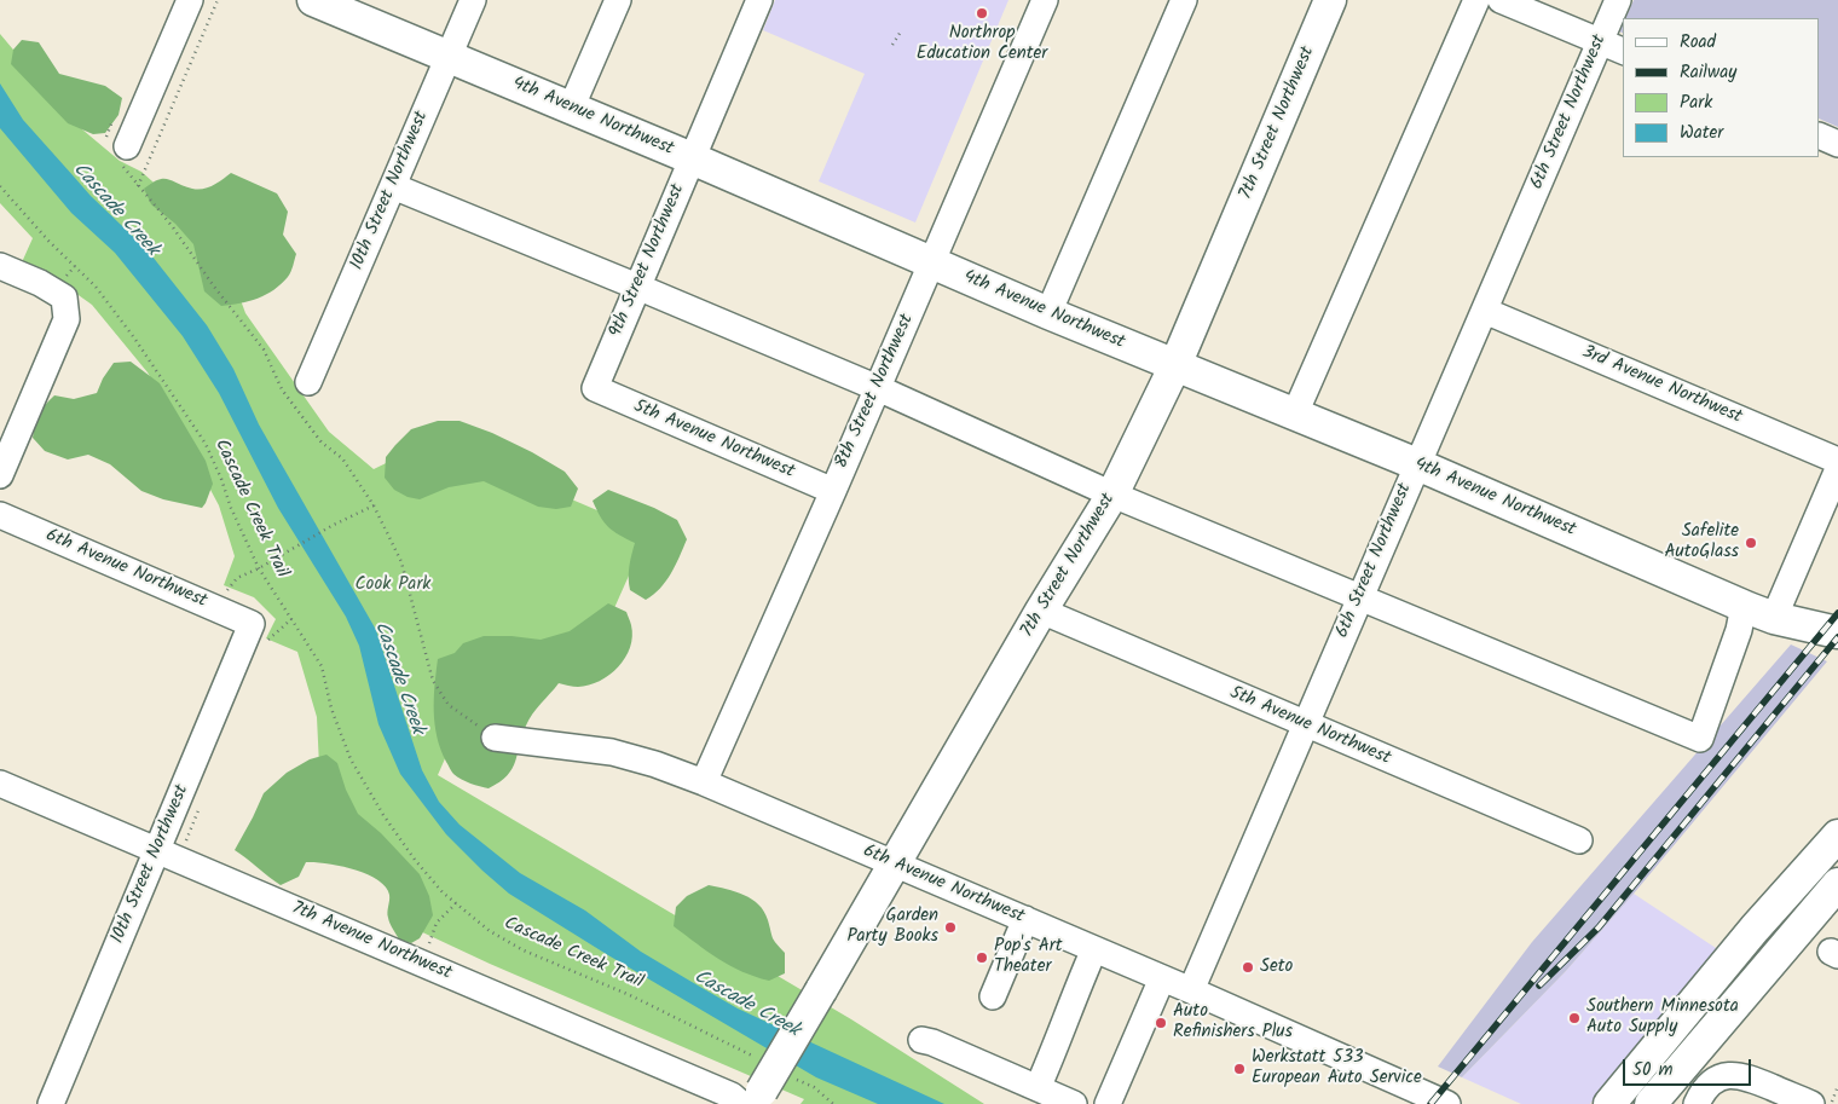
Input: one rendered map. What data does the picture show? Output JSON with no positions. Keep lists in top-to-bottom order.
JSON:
{
  "streets": {
    "main road": ["4th Avenue Northwest", "7th Street Northwest"],
    "street": [
      "6th Street Northwest",
      "10th Street Northwest",
      "9th Street Northwest",
      "3rd Avenue Northwest",
      "8th Street Northwest",
      "5th Avenue Northwest",
      "6th Avenue Northwest",
      "7th Avenue Northwest"
    ],
    "path": ["Cascade Creek Trail"]
  },
  "crossings": [
    ["6th Street Northwest", "4th Avenue Northwest"],
    ["6th Street Northwest", "3rd Avenue Northwest"],
    ["6th Street Northwest", "5th Avenue Northwest"],
    ["6th Street Northwest", "6th Avenue Northwest"],
    ["4th Avenue Northwest", "7th Street Northwest"],
    ["4th Avenue Northwest", "10th Street Northwest"],
    ["4th Avenue Northwest", "9th Street Northwest"],
    ["4th Avenue Northwest", "8th Street Northwest"],
    ["7th Street Northwest", "5th Avenue Northwest"],
    ["7th Street Northwest", "6th Avenue Northwest"],
    ["7th Street Northwest", "7th Avenue Northwest"],
    ["10th Street Northwest", "6th Avenue Northwest"],
    ["10th Street Northwest", "7th Avenue Northwest"],
    ["9th Street Northwest", "5th Avenue Northwest"],
    ["8th Street Northwest", "5th Avenue Northwest"],
    ["8th Street Northwest", "6th Avenue Northwest"]
  ],
  "water": ["Cascade Creek"],
  "parks": ["Cook Park"],
  "places": [
    "Northrop Education Center",
    "Safelite AutoGlass",
    "Garden Party Books",
    "Pop's Art Theater",
    "Seto",
    "Southern Minnesota Auto Supply",
    "Auto Refinishers Plus",
    "Werkstatt 533 European Auto Service"
  ],
  "legend": [
    "Road",
    "Railway",
    "Park",
    "Water"
  ],
  "scale_bar": "50 m"
}
